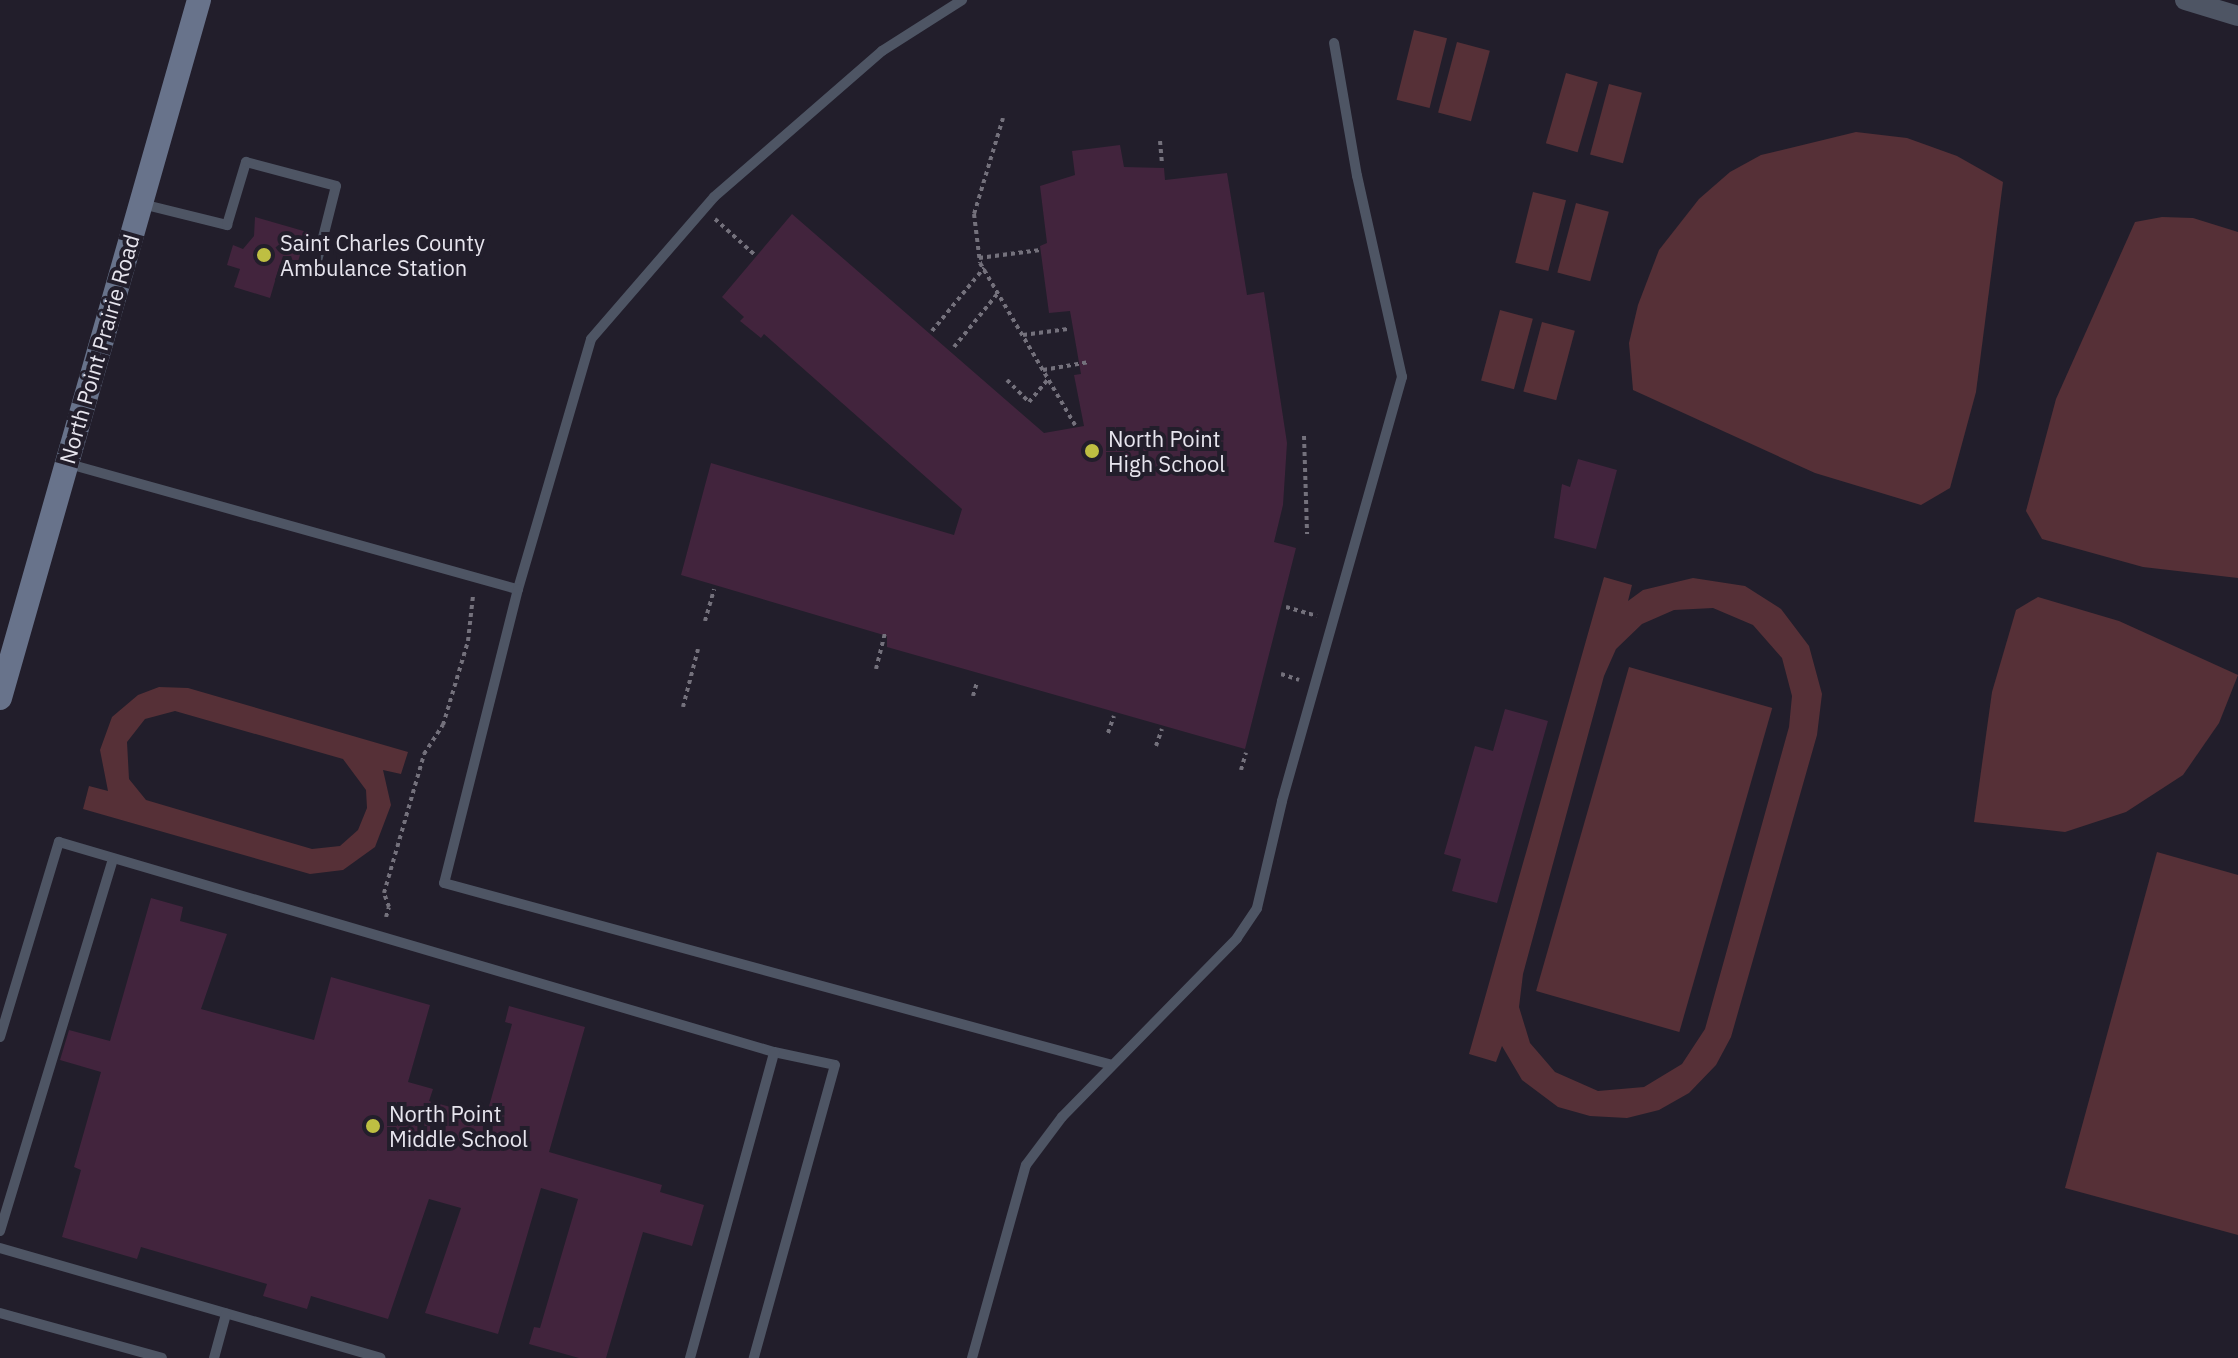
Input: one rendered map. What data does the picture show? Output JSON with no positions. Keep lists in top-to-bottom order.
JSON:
{
  "streets": {
    "street": ["North Point Prairie Road"]
  },
  "places": ["Saint Charles County Ambulance Station", "North Point High School", "North Point Middle School"]
}
